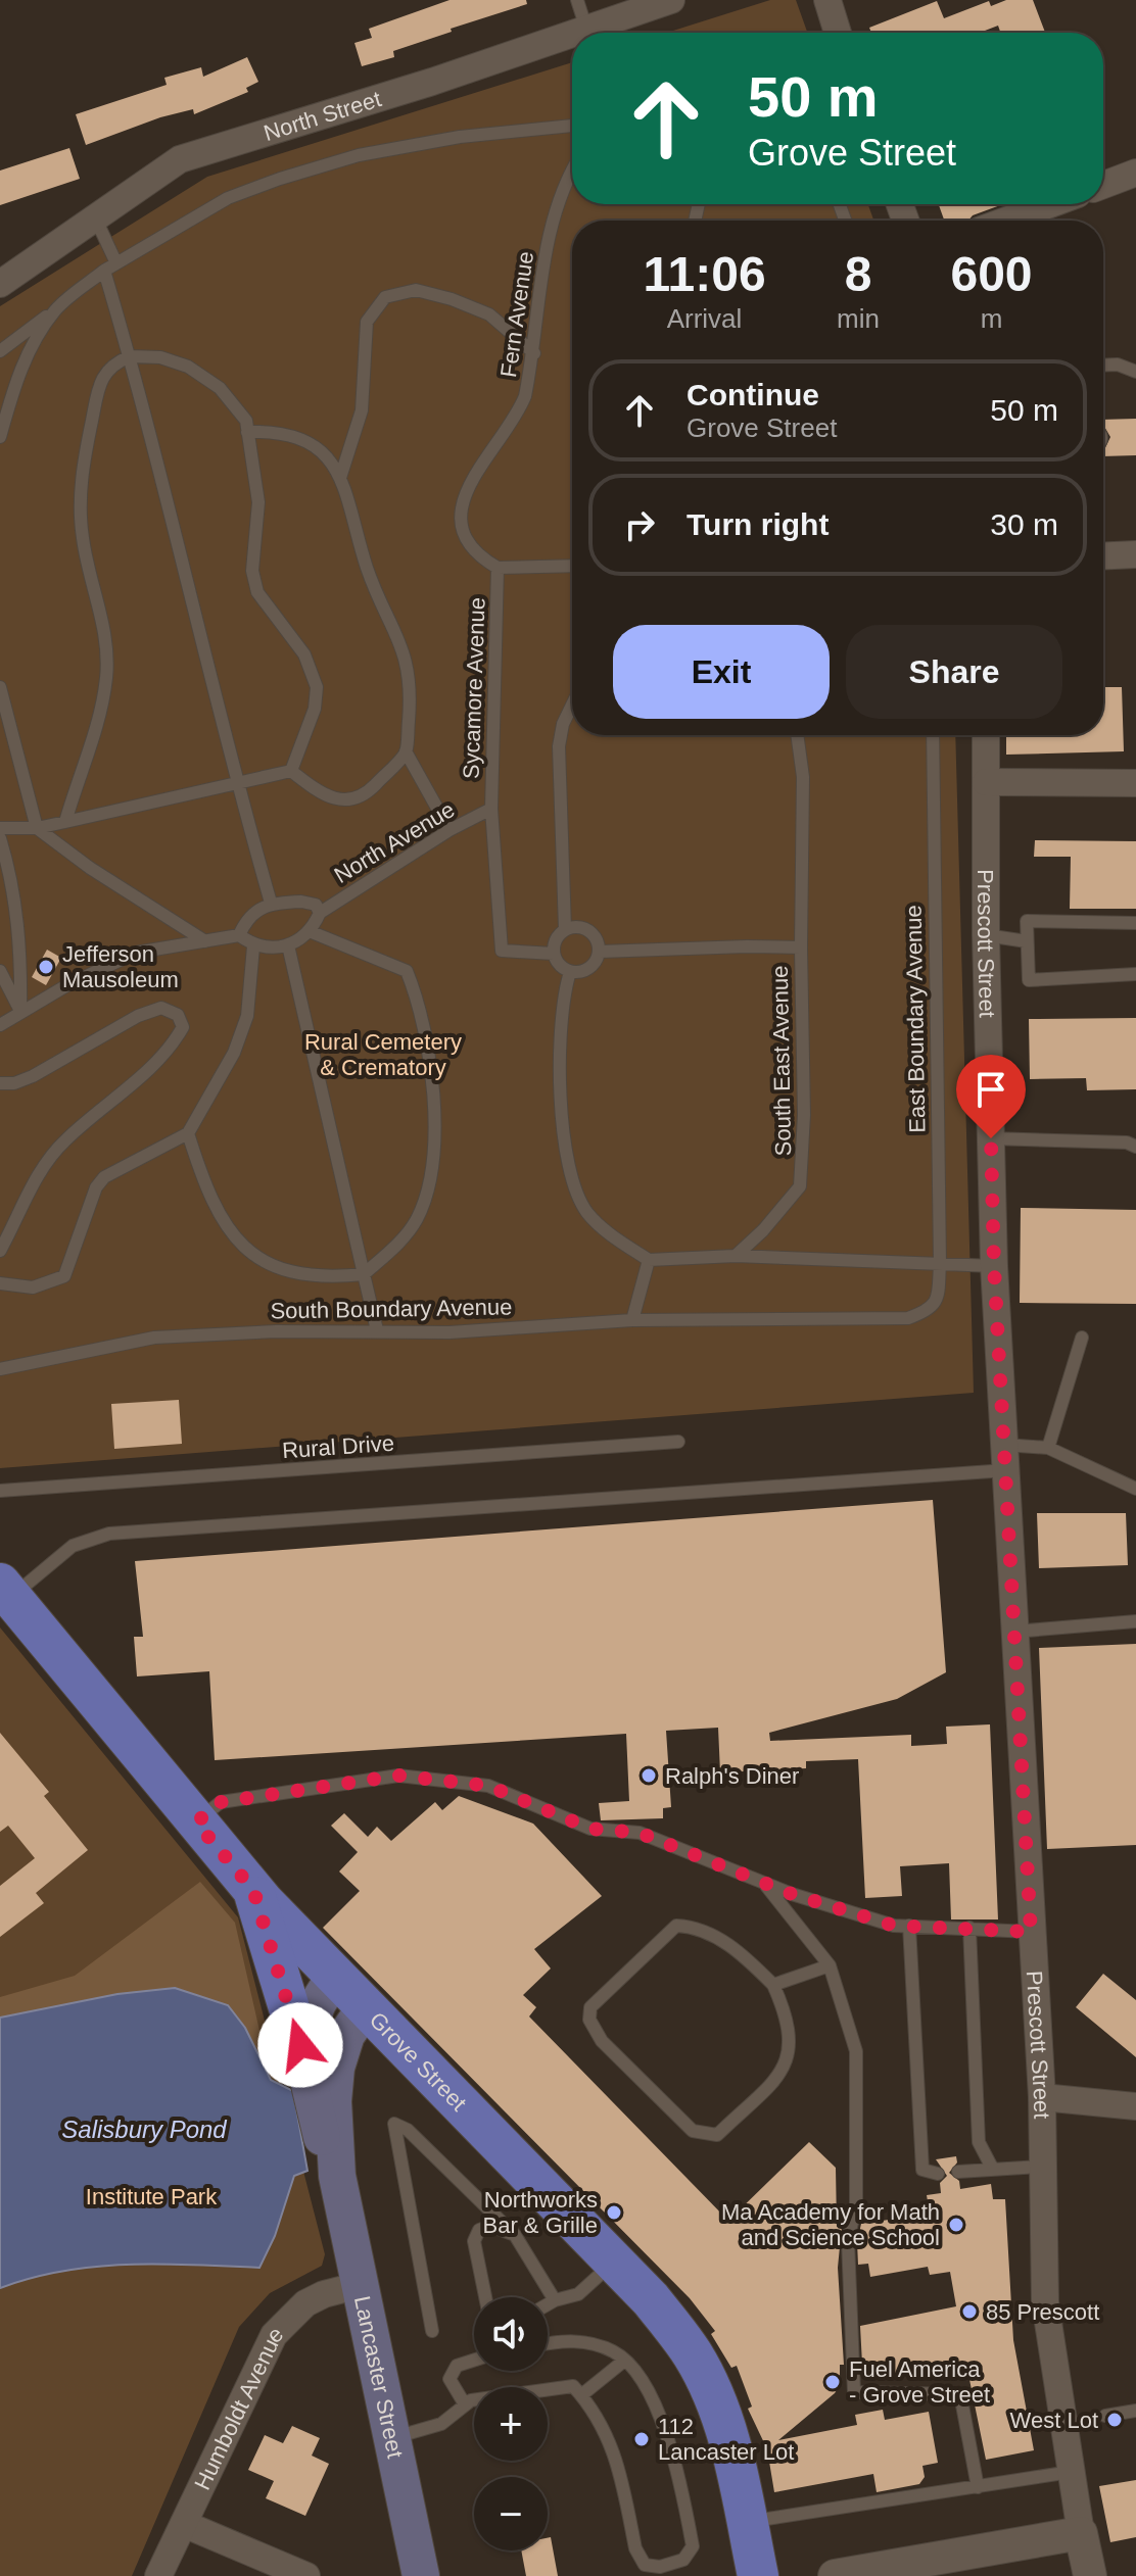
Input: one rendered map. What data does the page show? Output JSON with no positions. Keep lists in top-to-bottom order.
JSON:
{
  "streets": {
    "main road": ["Grove Street", "Lancaster Street"],
    "street": ["North Street", "Prescott Street", "Humboldt Avenue"],
    "lane": [
      "Fern Avenue",
      "Sycamore Avenue",
      "North Avenue",
      "East Boundary Avenue",
      "South East Avenue",
      "South Boundary Avenue",
      "Rural Drive"
    ]
  },
  "crossings": [
    ["Fern Avenue", "Sycamore Avenue"],
    ["Sycamore Avenue", "North Avenue"],
    ["East Boundary Avenue", "South Boundary Avenue"],
    ["Grove Street", "Lancaster Street"],
    ["Lancaster Street", "Humboldt Avenue"]
  ],
  "water": ["Salisbury Pond"],
  "parks": ["Rural Cemetery & Crematory", "Institute Park"],
  "places": [
    "Jefferson Mausoleum",
    "Ralph's Diner",
    "Northworks Bar & Grille",
    "Ma Academy for Math and Science School",
    "85 Prescott",
    "Fuel America - Grove Street",
    "West Lot",
    "112 Lancaster Lot"
  ],
  "page": {
    "turn": ["50 m", "Grove Street"],
    "eta": [
      "11:06",
      "Arrival",
      "8",
      "min",
      "600",
      "m"
    ],
    "list": [
      {
        "name": "Continue",
        "note": "Grove Street",
        "value": "50 m"
      },
      {
        "name": "Turn right",
        "value": "30 m"
      }
    ],
    "buttons": ["Exit", "Share"],
    "map_buttons": ["+", "−"]
  }
}
